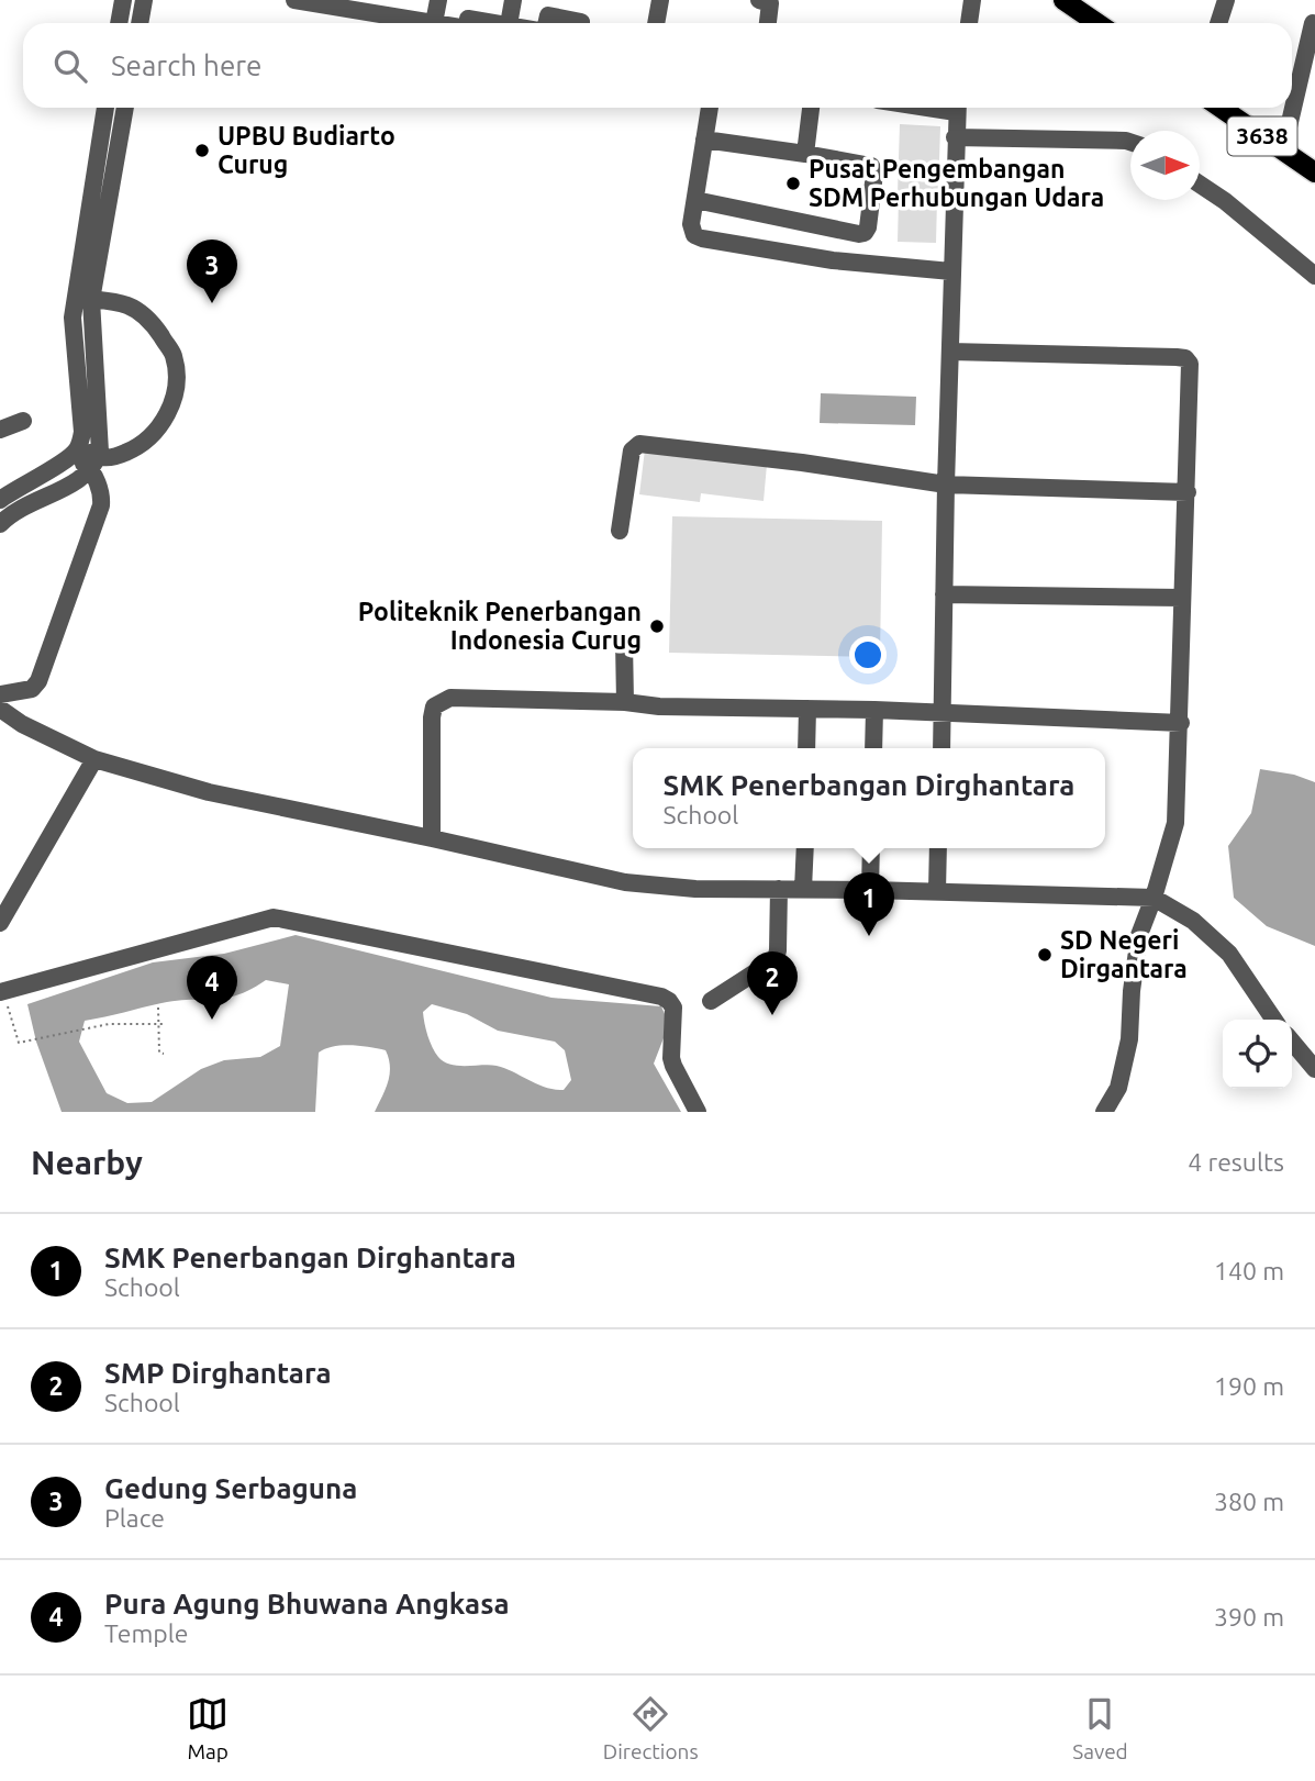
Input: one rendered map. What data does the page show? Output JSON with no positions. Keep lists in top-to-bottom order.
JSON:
{
  "streets": {
    "main road": ["3638"]
  },
  "places": [
    "UPBU Budiarto Curug",
    "Pusat Pengembangan SDM Perhubungan Udara",
    "Politeknik Penerbangan Indonesia Curug",
    "SD Negeri Dirgantara"
  ],
  "north": "right",
  "page": {
    "search": "Search here",
    "pins": [
      "3",
      "1",
      "2",
      "4"
    ],
    "popup": ["SMK Penerbangan Dirghantara", "School"],
    "heading": ["Nearby", "4 results"],
    "list": [
      {
        "mark": "1",
        "name": "SMK Penerbangan Dirghantara",
        "note": "School",
        "value": "140 m"
      },
      {
        "mark": "2",
        "name": "SMP Dirghantara",
        "note": "School",
        "value": "190 m"
      },
      {
        "mark": "3",
        "name": "Gedung Serbaguna",
        "note": "Place",
        "value": "380 m"
      },
      {
        "mark": "4",
        "name": "Pura Agung Bhuwana Angkasa",
        "note": "Temple",
        "value": "390 m"
      }
    ],
    "nav": ["Map", "Directions", "Saved"]
  }
}
